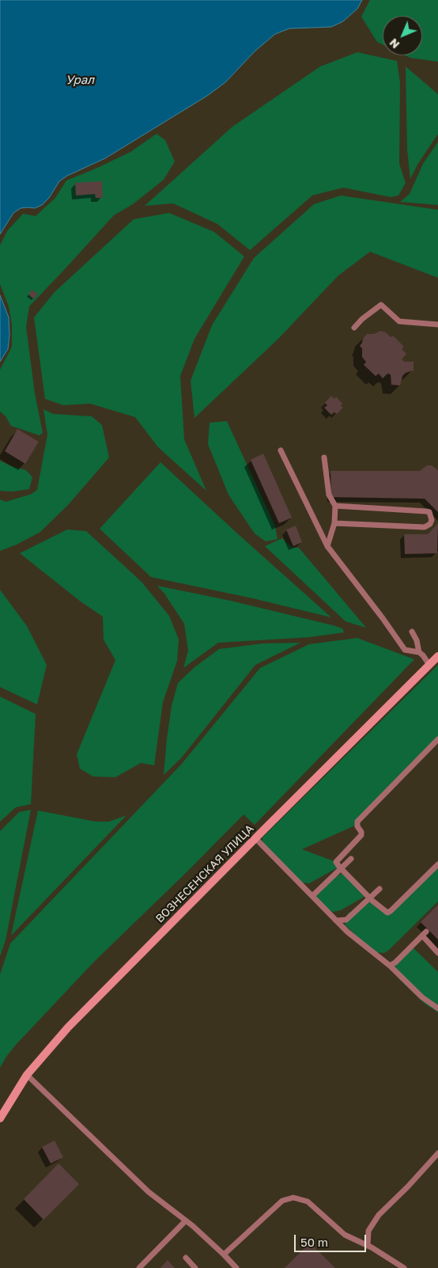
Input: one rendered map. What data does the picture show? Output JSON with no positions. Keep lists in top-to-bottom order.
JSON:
{
  "streets": {
    "main road": ["ВОЗНЕСЕНСКАЯ УЛИЦА"]
  },
  "water": ["Урал"],
  "scale_bar": "50 m",
  "north": "bottom left"
}
